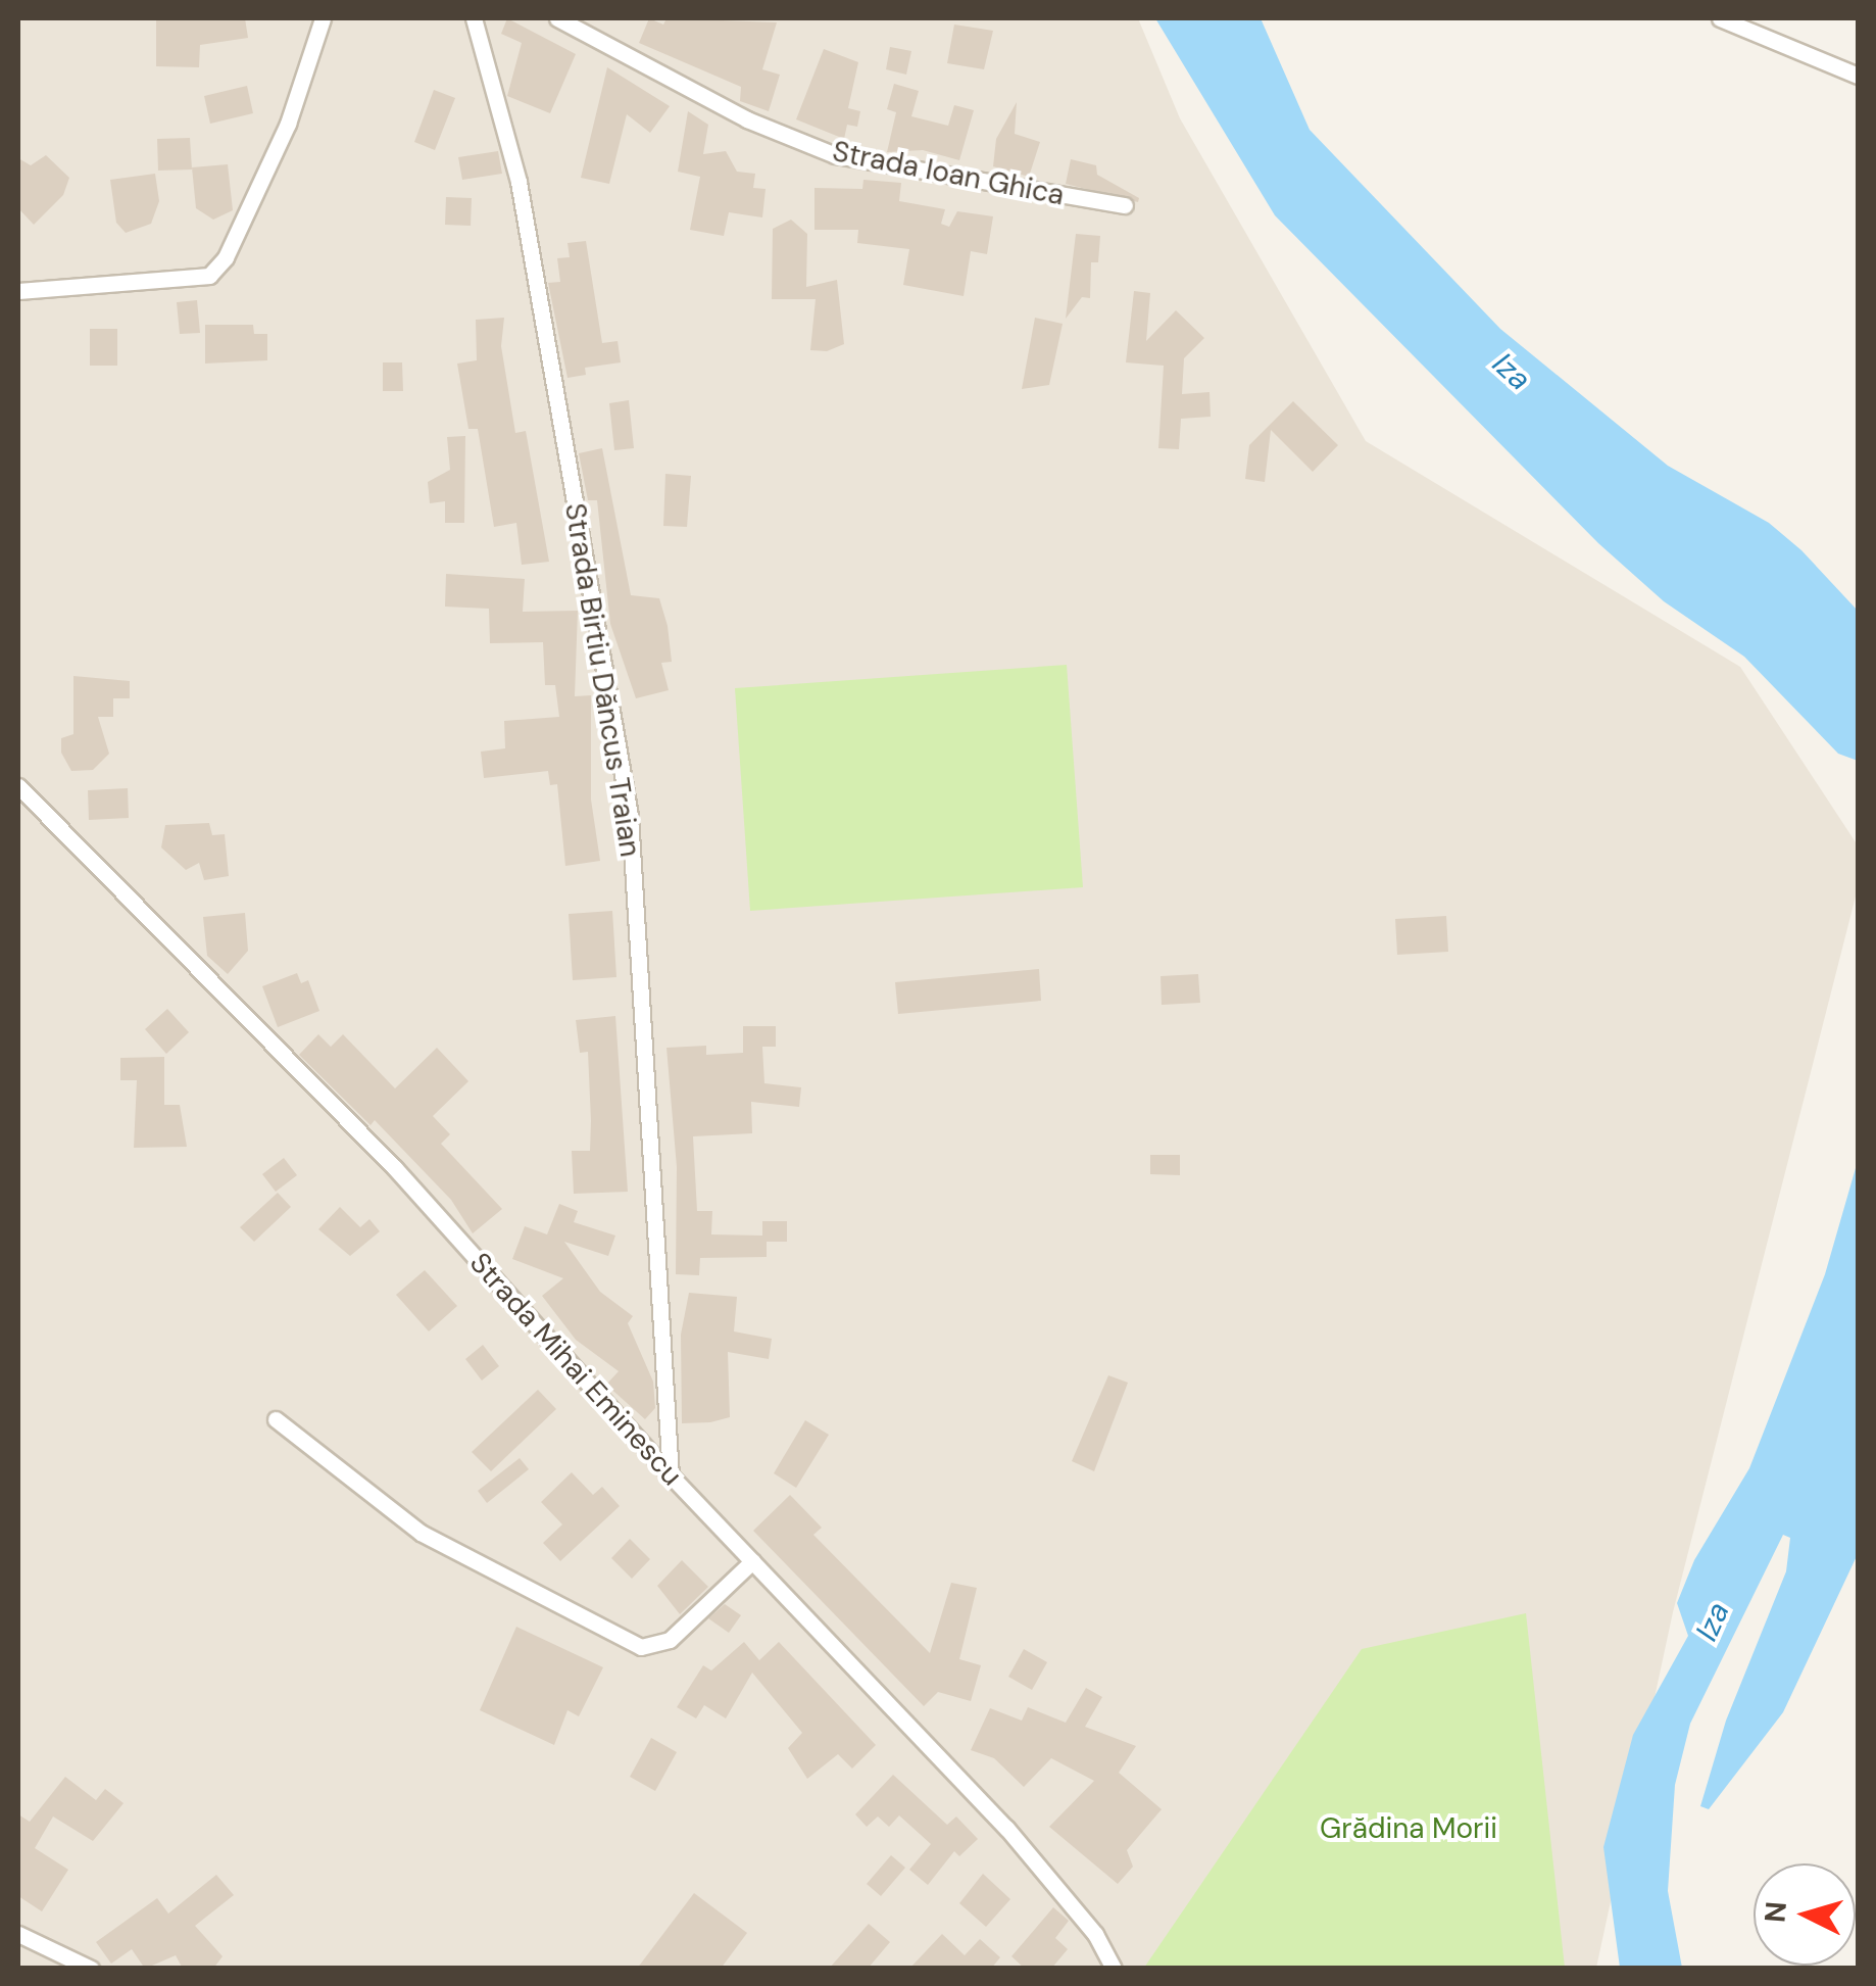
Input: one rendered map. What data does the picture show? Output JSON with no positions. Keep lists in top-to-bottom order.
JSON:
{
  "streets": {
    "street": ["Strada Ioan Ghica", "Strada Birtiu Dăncus Traian", "Strada Mihai Eminescu"]
  },
  "crossings": [
    ["Strada Birtiu Dăncus Traian", "Strada Mihai Eminescu"]
  ],
  "water": ["Iza"],
  "parks": ["Grădina Morii"],
  "north": "left"
}
